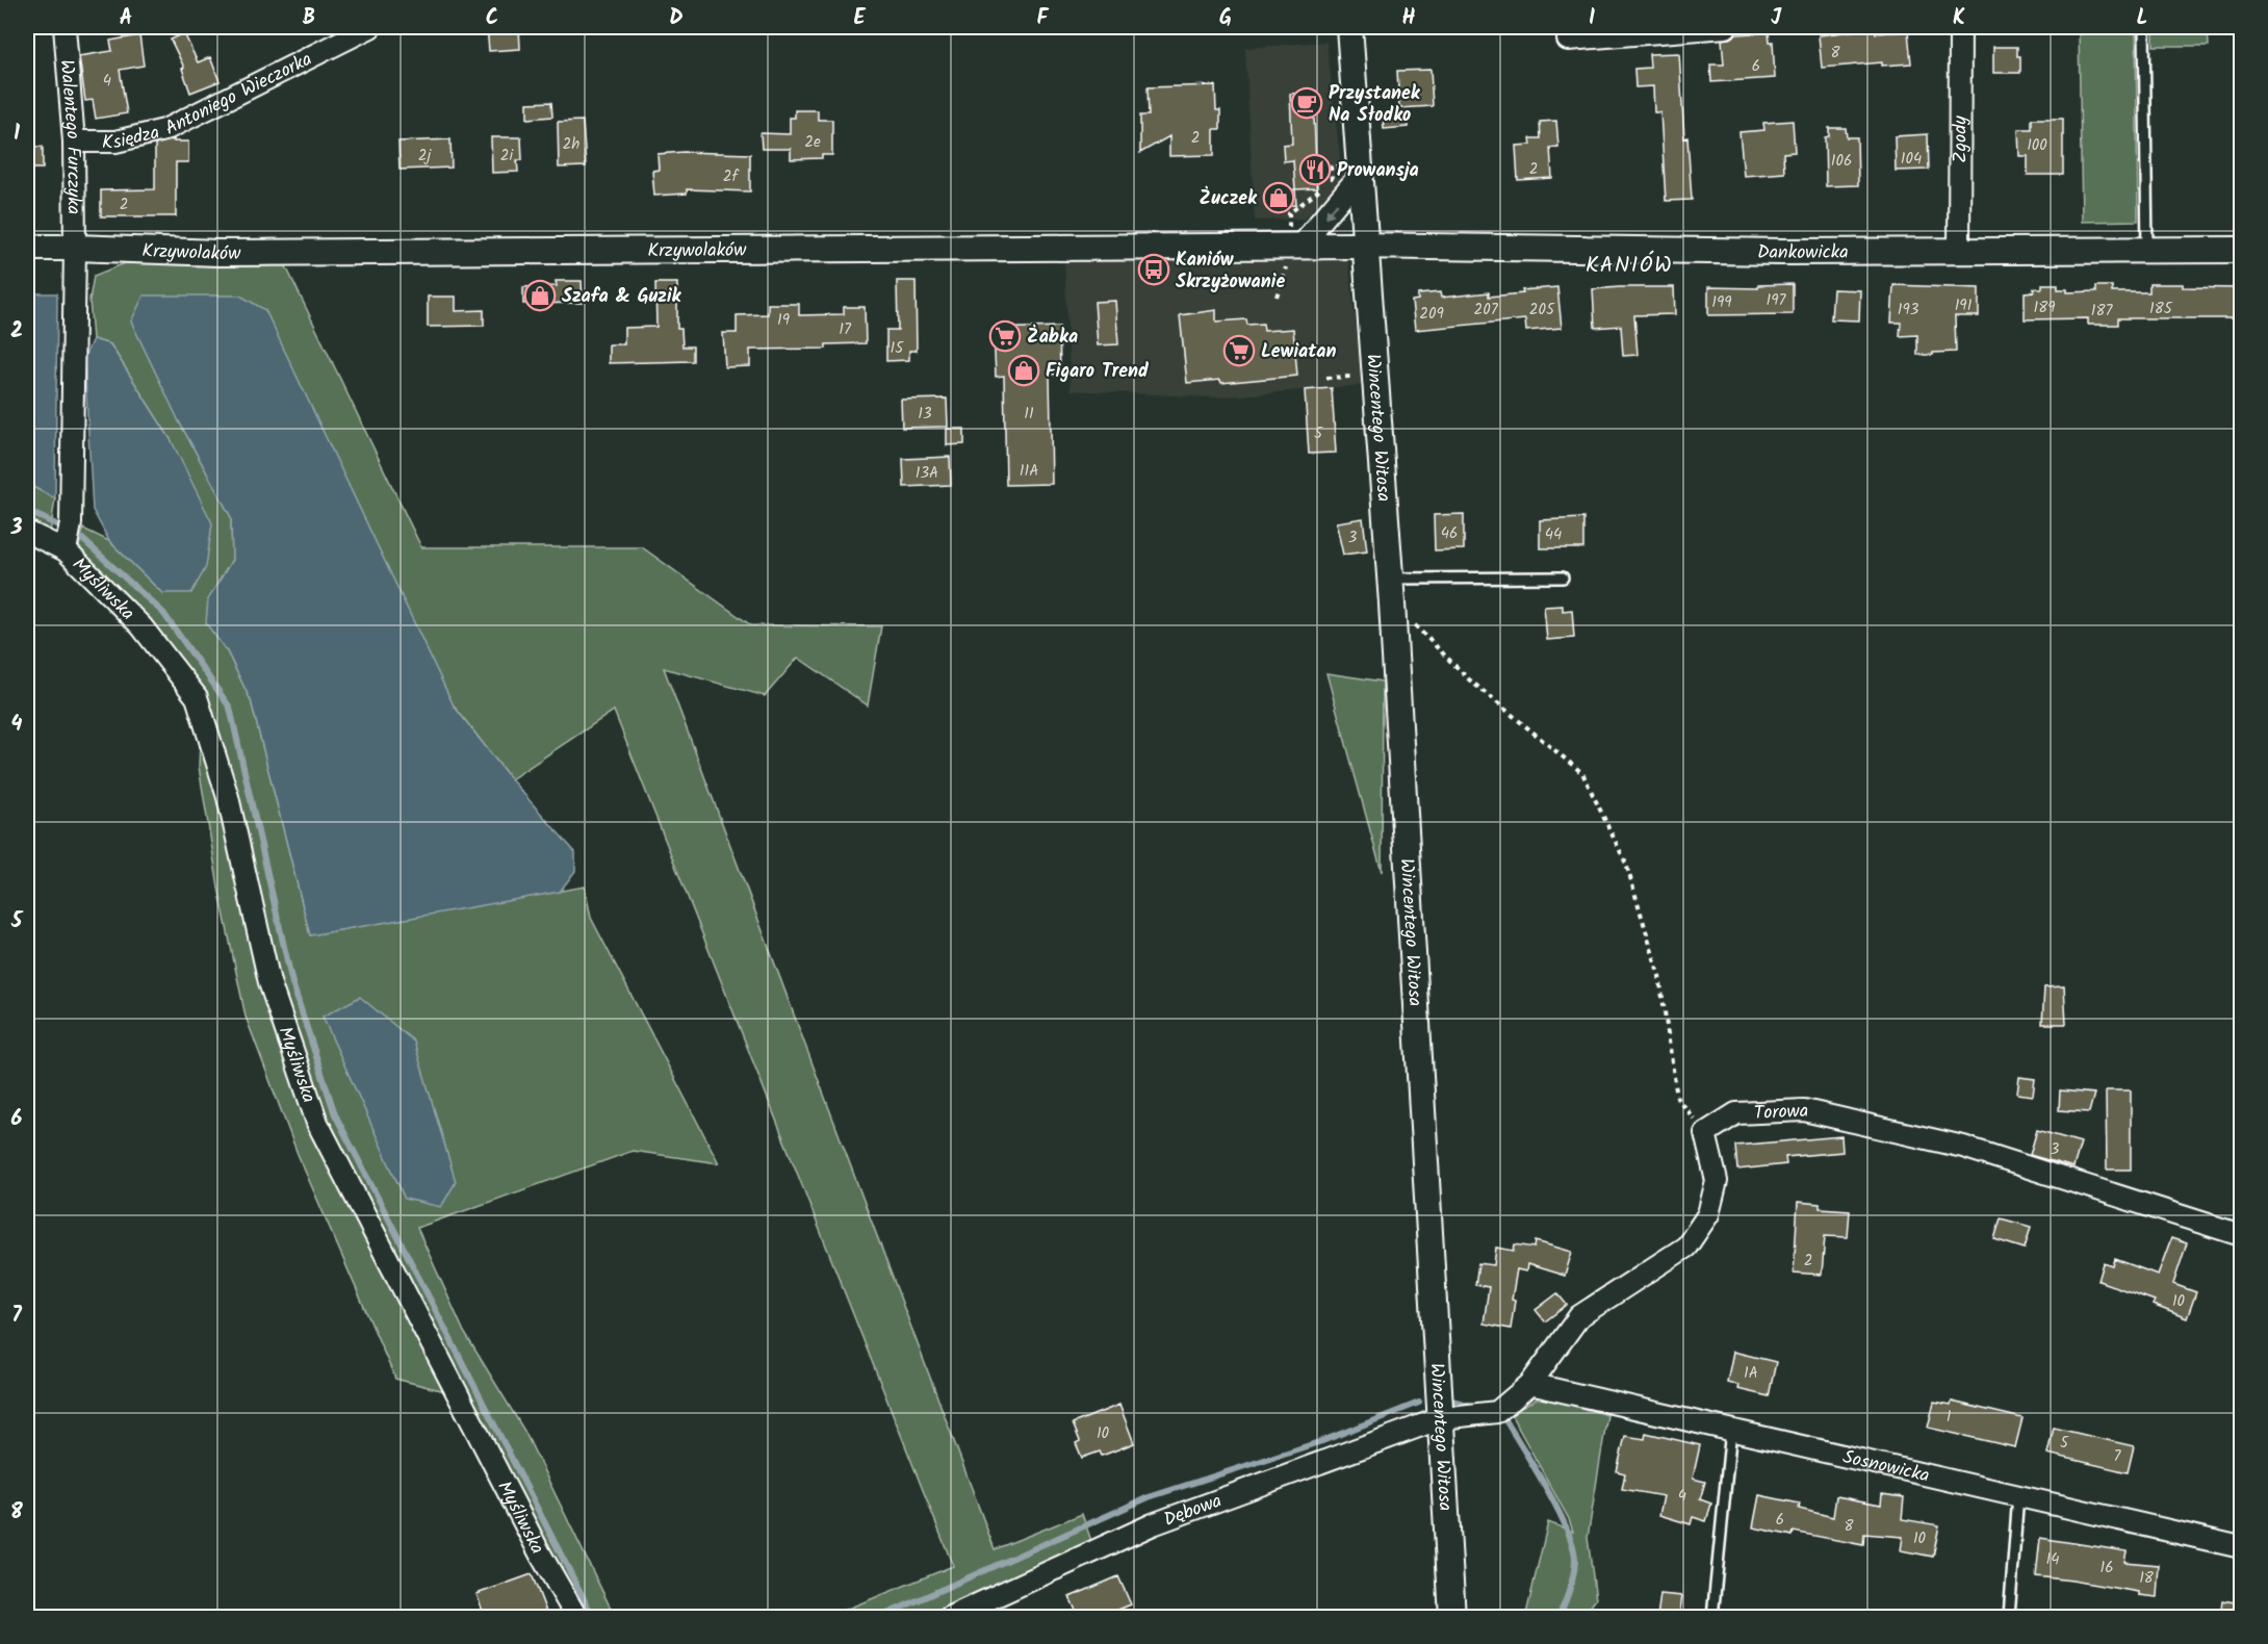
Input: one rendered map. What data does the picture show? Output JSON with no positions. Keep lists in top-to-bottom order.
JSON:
{
  "streets": {
    "street": [
      "Księdza Antoniego Wieczorka",
      "Walentego Furczyka",
      "Zgody",
      "Krzywolaków",
      "Dankowicka",
      "Wincentego Witosa",
      "Myśliwska",
      "Torowa",
      "Sosnowicka",
      "Dębowa"
    ]
  },
  "crossings": [
    ["Księdza Antoniego Wieczorka", "Walentego Furczyka"],
    ["Walentego Furczyka", "Krzywolaków"],
    ["Walentego Furczyka", "Myśliwska"],
    ["Zgody", "Dankowicka"],
    ["Krzywolaków", "Dankowicka"],
    ["Krzywolaków", "Wincentego Witosa"],
    ["Dankowicka", "Wincentego Witosa"],
    ["Wincentego Witosa", "Dębowa"]
  ],
  "districts": ["KANIÓW"],
  "places": {
    "cafe": ["Przystanek Na Słodko"],
    "restaurant": ["Prowansja"],
    "shop": ["Żuczek", "Szafa & Guzik", "Figaro Trend"],
    "bus stop": ["Kaniów Skrzyżowanie"],
    "supermarket": ["Żabka", "Lewiatan"]
  },
  "house_numbers": [
    "8",
    "6",
    "4",
    "2",
    "2e",
    "2h",
    "100",
    "2j",
    "2i",
    "104",
    "106",
    "2",
    "2f",
    "2",
    "197",
    "199",
    "191",
    "189",
    "185",
    "207",
    "205",
    "193",
    "187",
    "209",
    "19",
    "17",
    "15",
    "13",
    "11",
    "5",
    "11A",
    "13A",
    "46",
    "44",
    "3",
    "3",
    "2",
    "10",
    "1A",
    "1",
    "10",
    "5",
    "7",
    "4",
    "6",
    "8",
    "10",
    "14",
    "16",
    "18"
  ],
  "grid": {
    "columns": [
      "A",
      "B",
      "C",
      "D",
      "E",
      "F",
      "G",
      "H",
      "I",
      "J",
      "K",
      "L"
    ],
    "rows": [
      "1",
      "2",
      "3",
      "4",
      "5",
      "6",
      "7",
      "8"
    ]
  }
}
